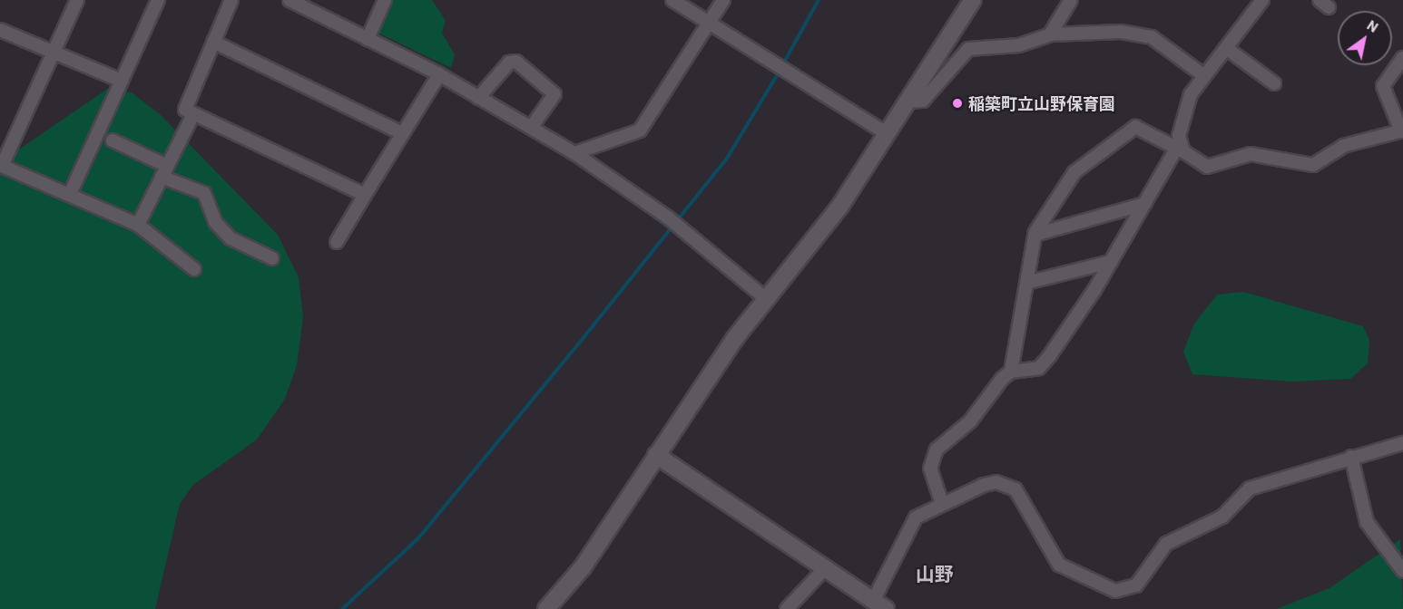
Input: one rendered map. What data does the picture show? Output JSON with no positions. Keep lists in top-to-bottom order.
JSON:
{
  "districts": ["山野"],
  "places": ["稲築町立山野保育園"],
  "north": "top right"
}
